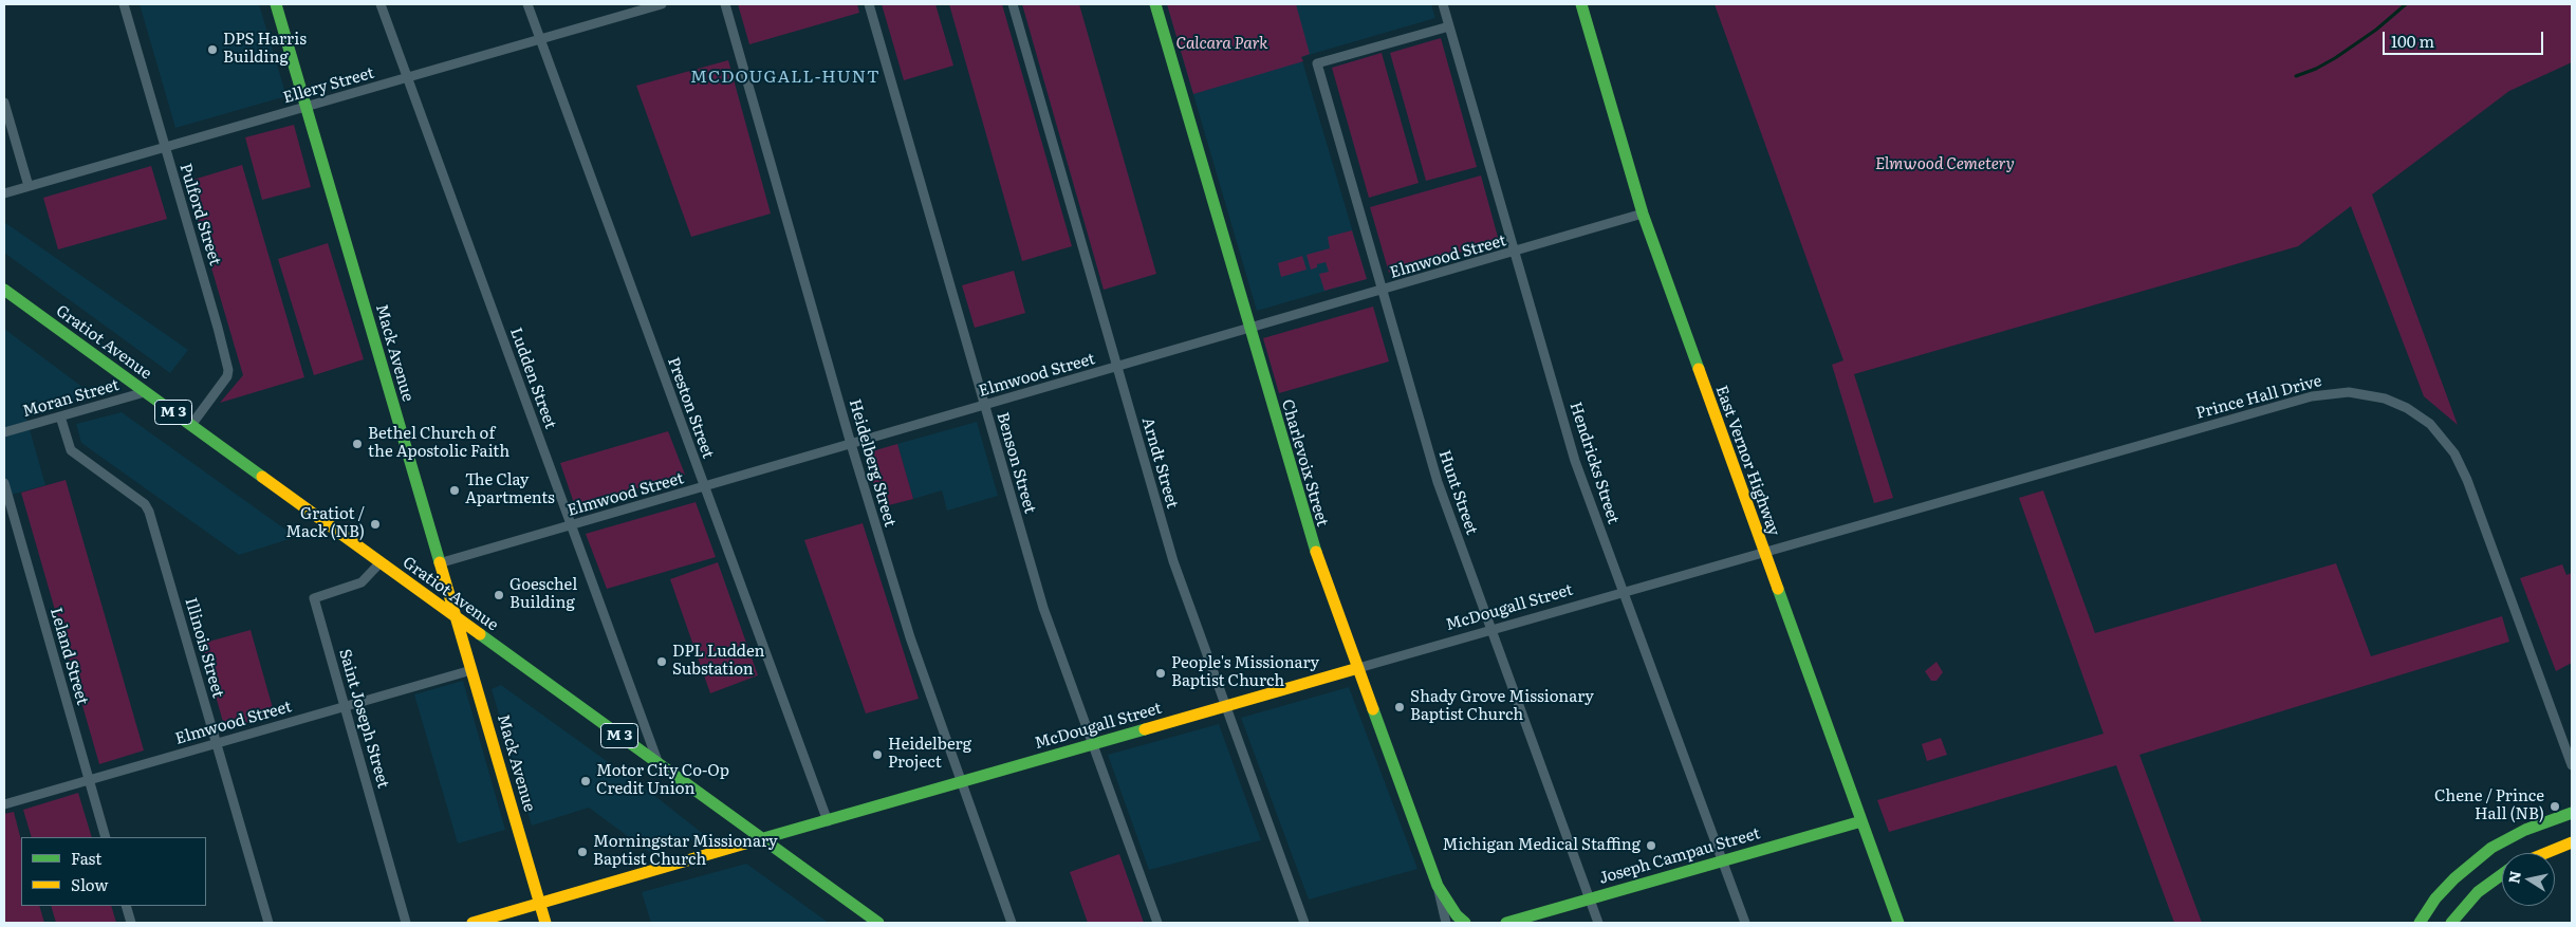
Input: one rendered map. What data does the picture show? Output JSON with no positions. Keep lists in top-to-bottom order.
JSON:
{
  "streets": {
    "street": [
      "Ellery Street",
      "Pulford Street",
      "Elmwood Street",
      "Gratiot Avenue",
      "Mack Avenue",
      "Ludden Street",
      "Prince Hall Drive",
      "Moran Street",
      "Preston Street",
      "M 3",
      "East Vernor Highway",
      "Heidelberg Street",
      "Benson Street",
      "Arndt Street",
      "Charlevoix Street",
      "Hendricks Street",
      "Hunt Street",
      "McDougall Street",
      "Illinois Street",
      "Leland Street",
      "Saint Joseph Street",
      "Joseph Campau Street"
    ]
  },
  "crossings": [
    ["Ellery Street", "Pulford Street"],
    ["Ellery Street", "Mack Avenue"],
    ["Ellery Street", "Ludden Street"],
    ["Ellery Street", "Preston Street"],
    ["Pulford Street", "Gratiot Avenue"],
    ["Elmwood Street", "Mack Avenue"],
    ["Elmwood Street", "Ludden Street"],
    ["Elmwood Street", "Preston Street"],
    ["Elmwood Street", "East Vernor Highway"],
    ["Elmwood Street", "Heidelberg Street"],
    ["Elmwood Street", "Benson Street"],
    ["Elmwood Street", "Arndt Street"],
    ["Elmwood Street", "Charlevoix Street"],
    ["Elmwood Street", "Hendricks Street"],
    ["Elmwood Street", "Hunt Street"],
    ["Elmwood Street", "Illinois Street"],
    ["Elmwood Street", "Leland Street"],
    ["Elmwood Street", "Saint Joseph Street"],
    ["Gratiot Avenue", "Mack Avenue"],
    ["Gratiot Avenue", "Ludden Street"],
    ["Gratiot Avenue", "Moran Street"],
    ["Gratiot Avenue", "McDougall Street"],
    ["Gratiot Avenue", "Saint Joseph Street"],
    ["Mack Avenue", "McDougall Street"],
    ["Prince Hall Drive", "East Vernor Highway"],
    ["Prince Hall Drive", "McDougall Street"],
    ["Moran Street", "Illinois Street"],
    ["Preston Street", "McDougall Street"],
    ["East Vernor Highway", "McDougall Street"],
    ["East Vernor Highway", "Joseph Campau Street"],
    ["Heidelberg Street", "McDougall Street"],
    ["Benson Street", "McDougall Street"],
    ["Arndt Street", "McDougall Street"],
    ["Charlevoix Street", "McDougall Street"],
    ["Hendricks Street", "Hunt Street"],
    ["Hendricks Street", "McDougall Street"],
    ["Hendricks Street", "Joseph Campau Street"],
    ["Hunt Street", "McDougall Street"],
    ["Hunt Street", "Joseph Campau Street"]
  ],
  "districts": ["MCDOUGALL-HUNT"],
  "parks": ["Calcara Park", "Elmwood Cemetery"],
  "places": [
    "DPS Harris Building",
    "Bethel Church of the Apostolic Faith",
    "The Clay Apartments",
    "Gratiot / Mack (NB)",
    "Goeschel Building",
    "DPL Ludden Substation",
    "People's Missionary Baptist Church",
    "Shady Grove Missionary Baptist Church",
    "Heidelberg Project",
    "Motor City Co-Op Credit Union",
    "Chene / Prince Hall (NB)",
    "Michigan Medical Staffing",
    "Morningstar Missionary Baptist Church"
  ],
  "legend": ["Fast", "Slow"],
  "scale_bar": "100 m",
  "north": "left"
}
